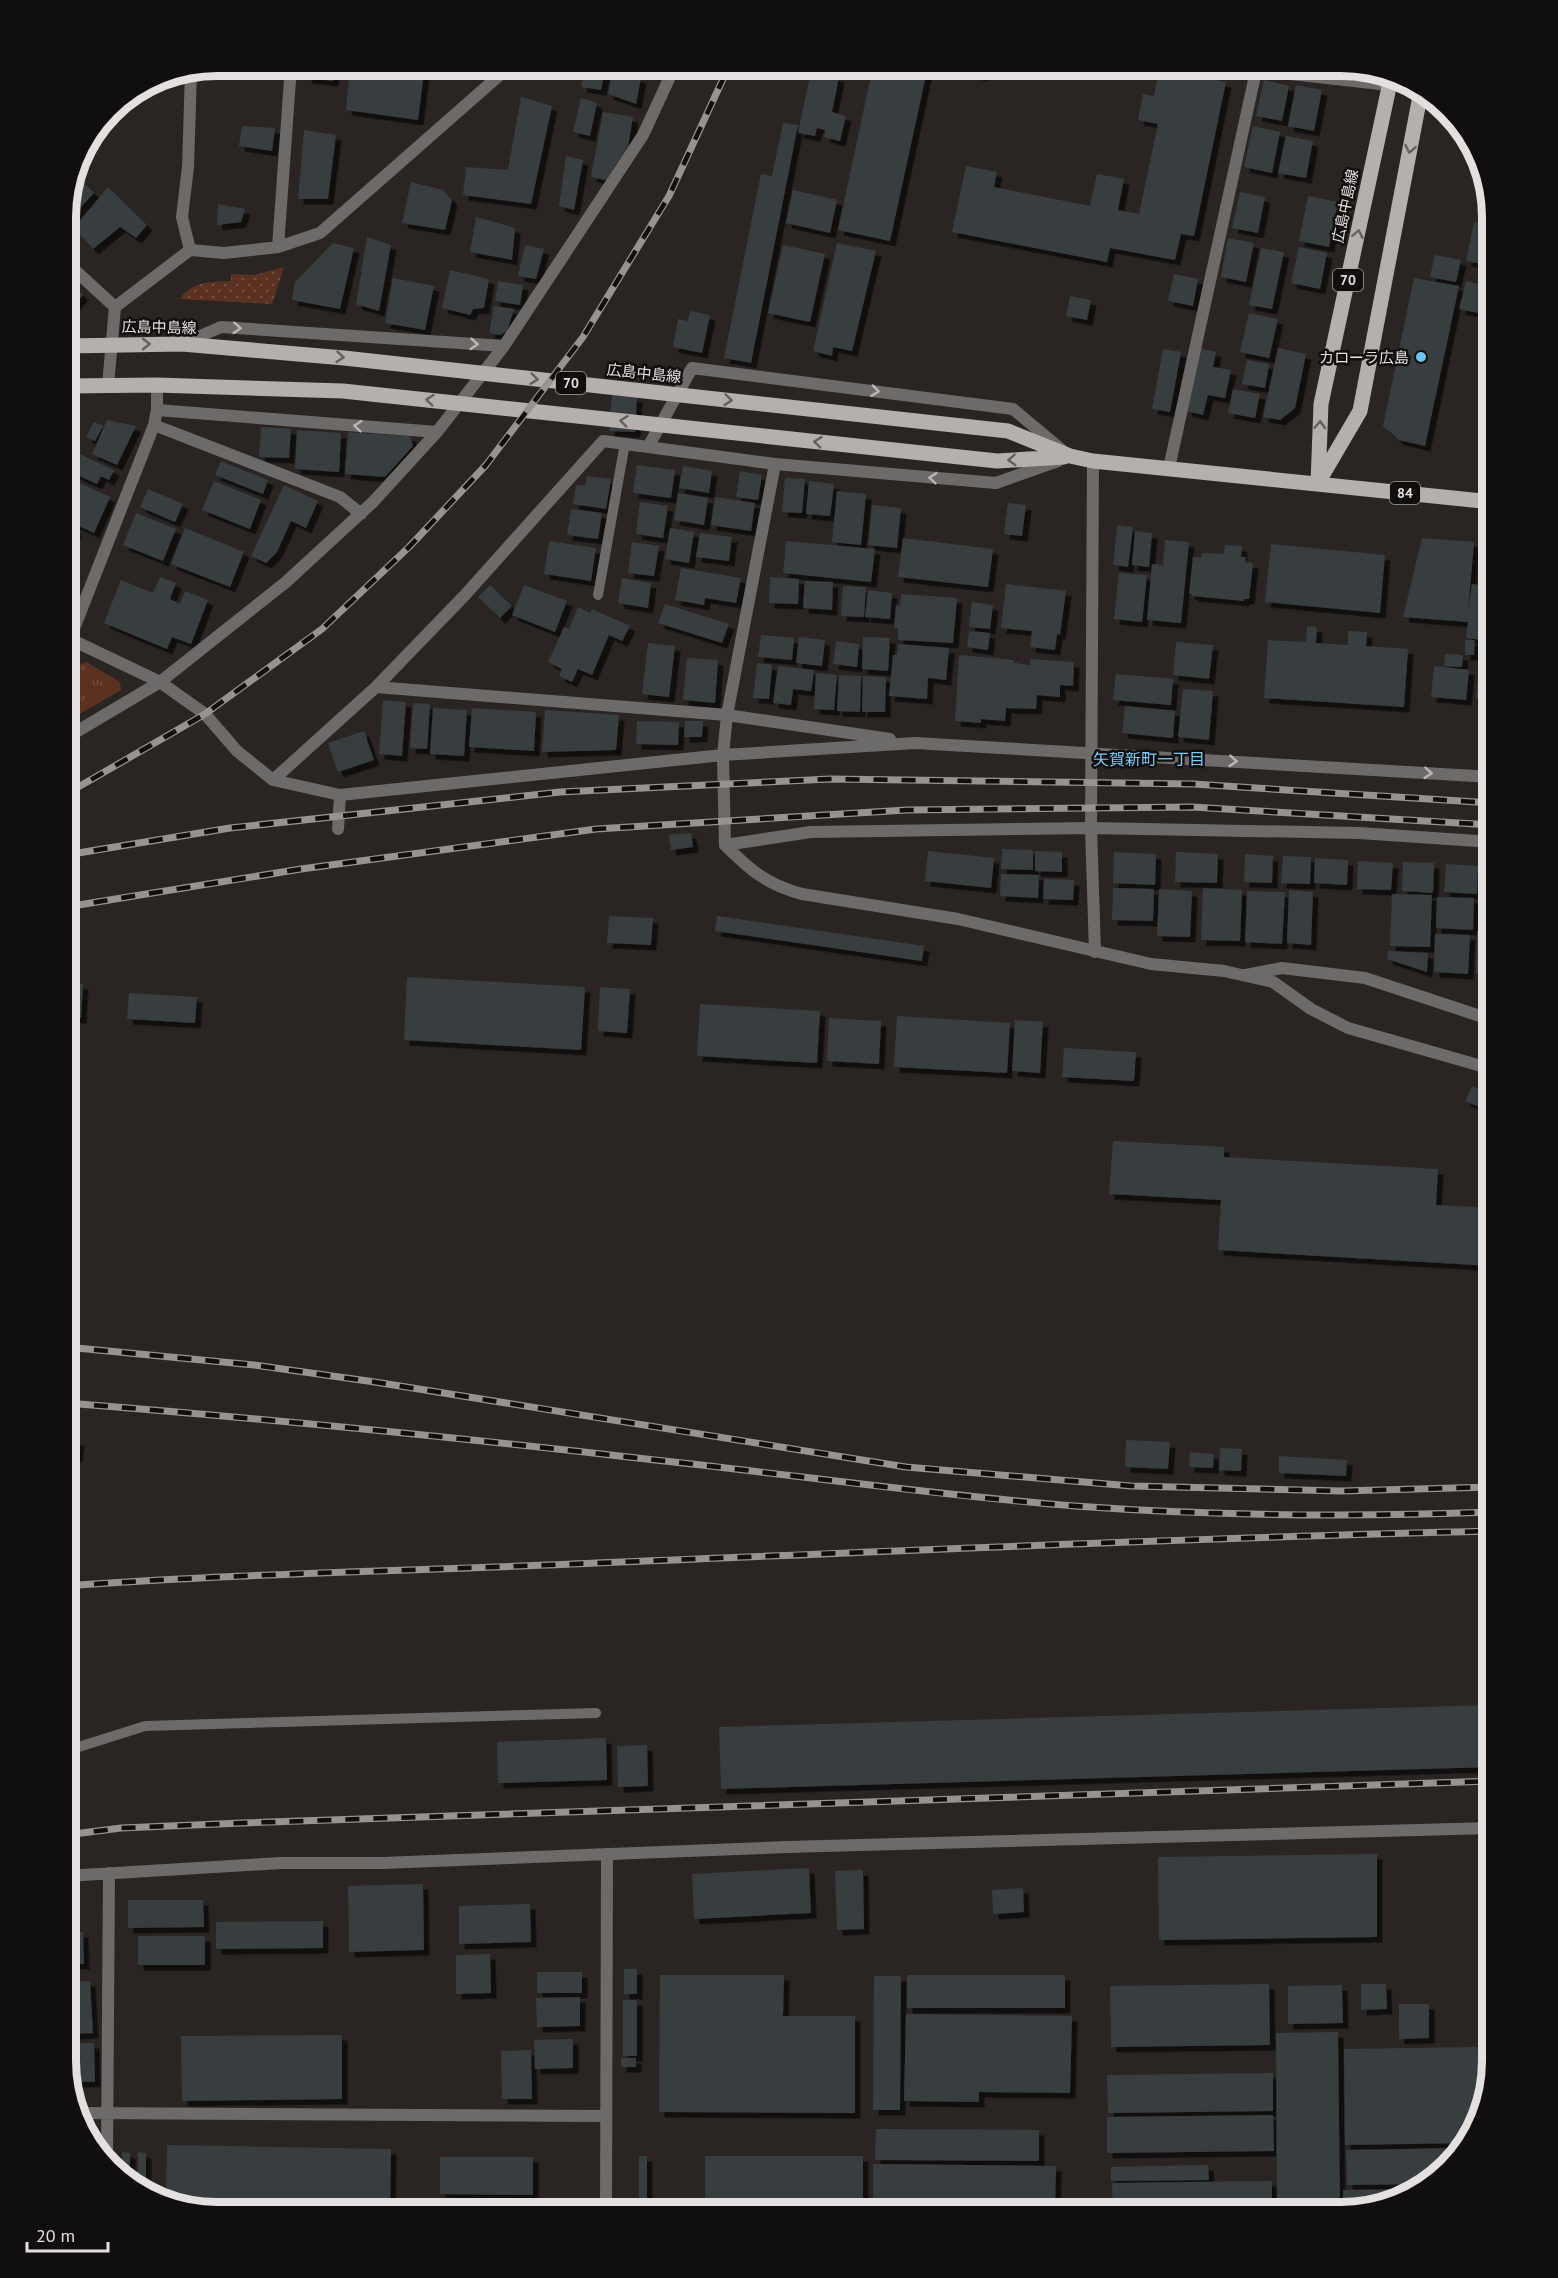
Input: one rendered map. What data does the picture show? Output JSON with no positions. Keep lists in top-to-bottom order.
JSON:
{
  "streets": {
    "main road": ["広島中島線", "70", "84"]
  },
  "crossings": [
    ["広島中島線", "70"],
    ["広島中島線", "84"],
    ["70", "84"]
  ],
  "districts": ["矢賀新町一丁目"],
  "places": ["カローラ広島"],
  "scale_bar": "20 m"
}
